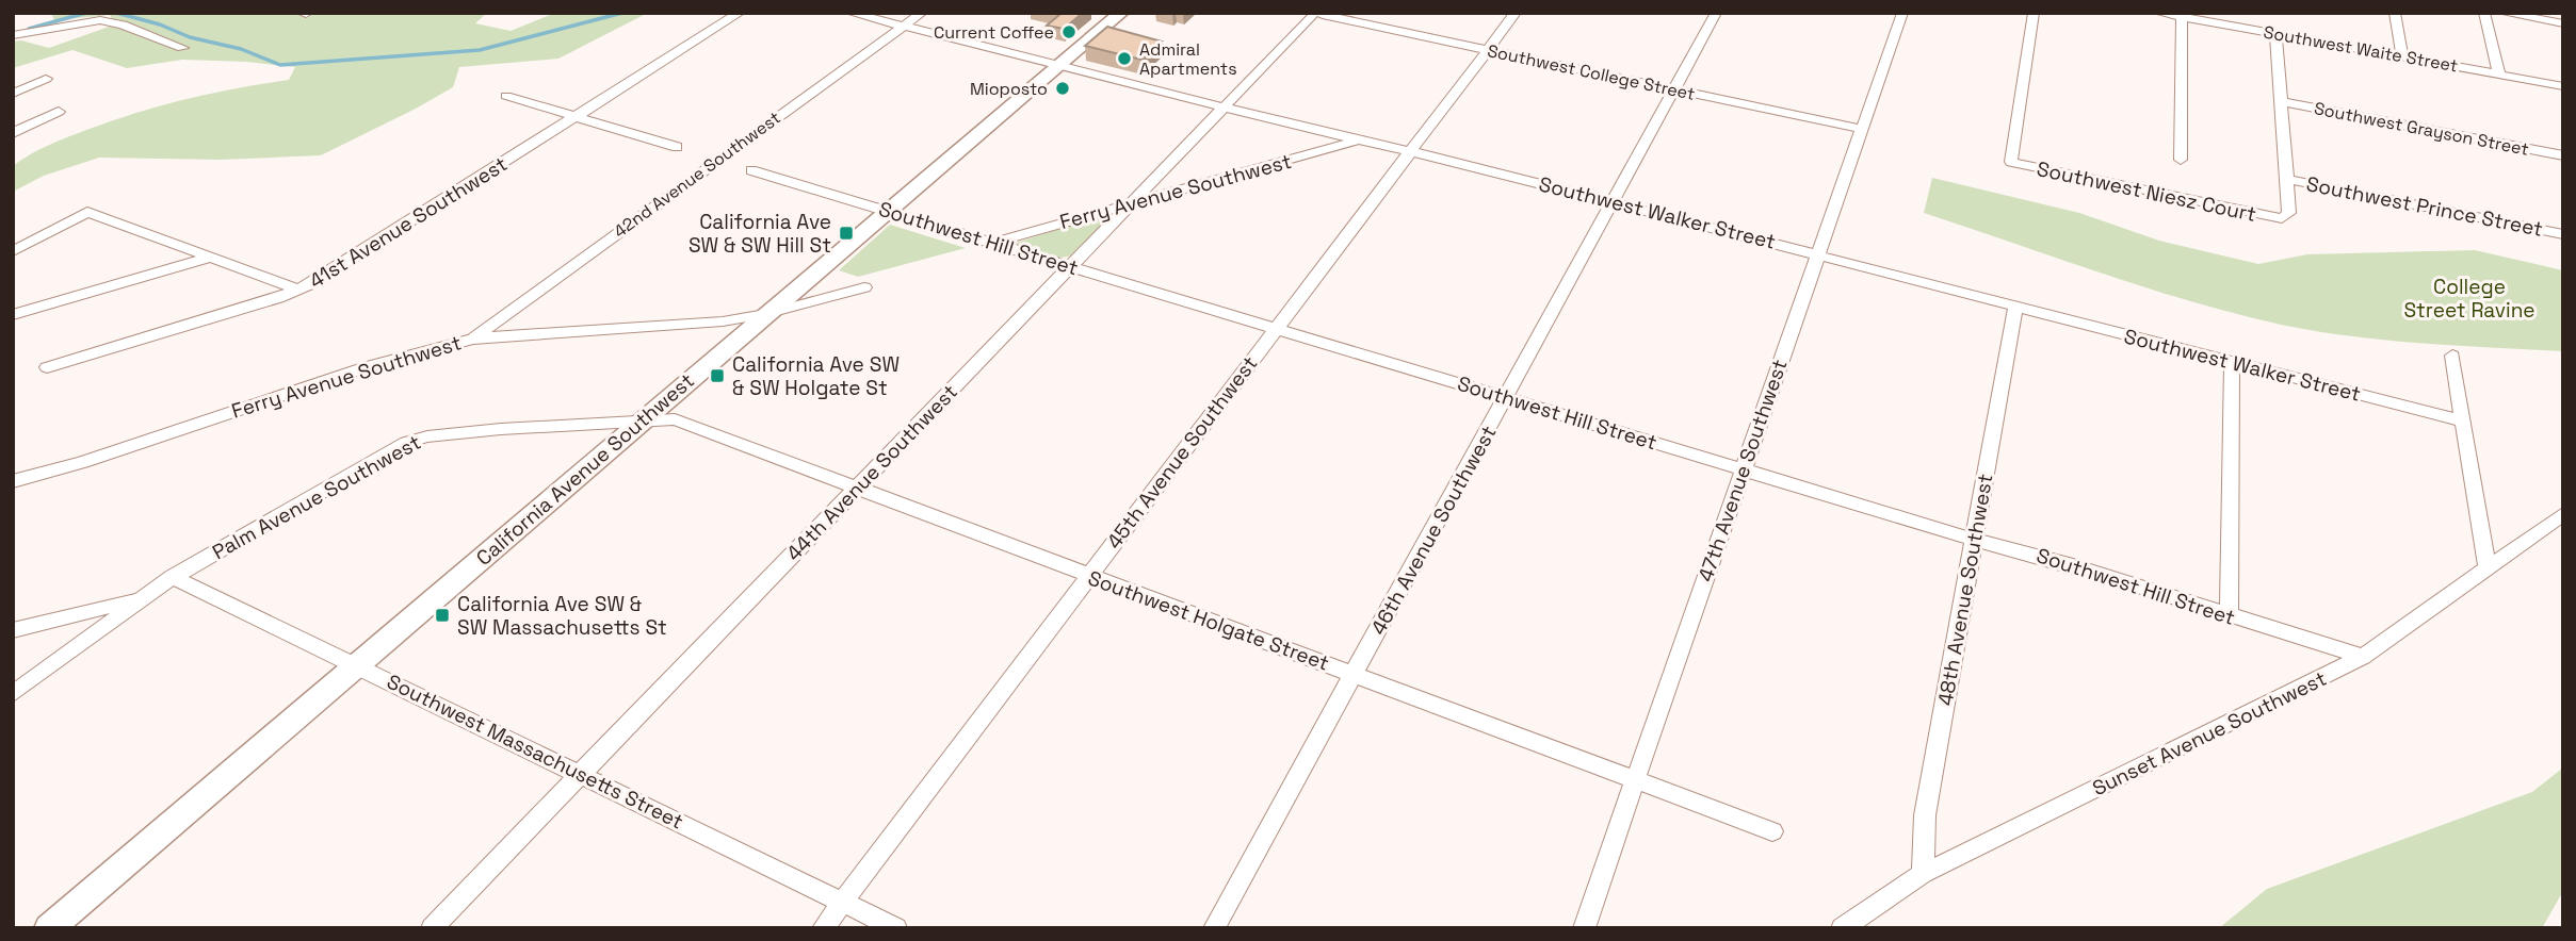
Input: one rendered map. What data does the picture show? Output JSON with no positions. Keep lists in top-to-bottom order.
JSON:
{
  "streets": {
    "main road": ["California Avenue Southwest"],
    "street": [
      "Southwest Waite Street",
      "Southwest College Street",
      "Southwest Grayson Street",
      "42nd Avenue Southwest",
      "Ferry Avenue Southwest",
      "Southwest Niesz Court",
      "Southwest Prince Street",
      "Southwest Walker Street",
      "41st Avenue Southwest",
      "Southwest Hill Street",
      "45th Avenue Southwest",
      "47th Avenue Southwest",
      "44th Avenue Southwest",
      "Palm Avenue Southwest",
      "46th Avenue Southwest",
      "48th Avenue Southwest",
      "Southwest Holgate Street",
      "Sunset Avenue Southwest",
      "Southwest Massachusetts Street"
    ]
  },
  "crossings": [
    ["Southwest College Street", "45th Avenue Southwest"],
    ["Southwest College Street", "47th Avenue Southwest"],
    ["Southwest College Street", "44th Avenue Southwest"],
    ["Southwest College Street", "46th Avenue Southwest"],
    ["42nd Avenue Southwest", "Ferry Avenue Southwest"],
    ["42nd Avenue Southwest", "Southwest Walker Street"],
    ["Ferry Avenue Southwest", "Southwest Walker Street"],
    ["Ferry Avenue Southwest", "Southwest Hill Street"],
    ["Ferry Avenue Southwest", "California Avenue Southwest"],
    ["Ferry Avenue Southwest", "44th Avenue Southwest"],
    ["Southwest Niesz Court", "Southwest Prince Street"],
    ["Southwest Walker Street", "45th Avenue Southwest"],
    ["Southwest Walker Street", "California Avenue Southwest"],
    ["Southwest Walker Street", "47th Avenue Southwest"],
    ["Southwest Walker Street", "44th Avenue Southwest"],
    ["Southwest Walker Street", "46th Avenue Southwest"],
    ["Southwest Walker Street", "48th Avenue Southwest"],
    ["Southwest Hill Street", "45th Avenue Southwest"],
    ["Southwest Hill Street", "California Avenue Southwest"],
    ["Southwest Hill Street", "47th Avenue Southwest"],
    ["Southwest Hill Street", "44th Avenue Southwest"],
    ["Southwest Hill Street", "46th Avenue Southwest"],
    ["Southwest Hill Street", "48th Avenue Southwest"],
    ["Southwest Hill Street", "Sunset Avenue Southwest"],
    ["45th Avenue Southwest", "Southwest Holgate Street"],
    ["45th Avenue Southwest", "Southwest Massachusetts Street"],
    ["California Avenue Southwest", "Palm Avenue Southwest"],
    ["California Avenue Southwest", "Southwest Holgate Street"],
    ["California Avenue Southwest", "Southwest Massachusetts Street"],
    ["47th Avenue Southwest", "Southwest Holgate Street"],
    ["44th Avenue Southwest", "Southwest Holgate Street"],
    ["44th Avenue Southwest", "Southwest Massachusetts Street"],
    ["Palm Avenue Southwest", "Southwest Holgate Street"],
    ["Palm Avenue Southwest", "Southwest Massachusetts Street"],
    ["46th Avenue Southwest", "Southwest Holgate Street"],
    ["48th Avenue Southwest", "Sunset Avenue Southwest"]
  ],
  "parks": ["College Street Ravine"],
  "places": {
    "other": ["Current Coffee", "Admiral Apartments", "Mioposto"],
    "transit": ["California Ave SW & SW Hill St", "California Ave SW & SW Holgate St", "California Ave SW & SW Massachusetts St"]
  }
}
